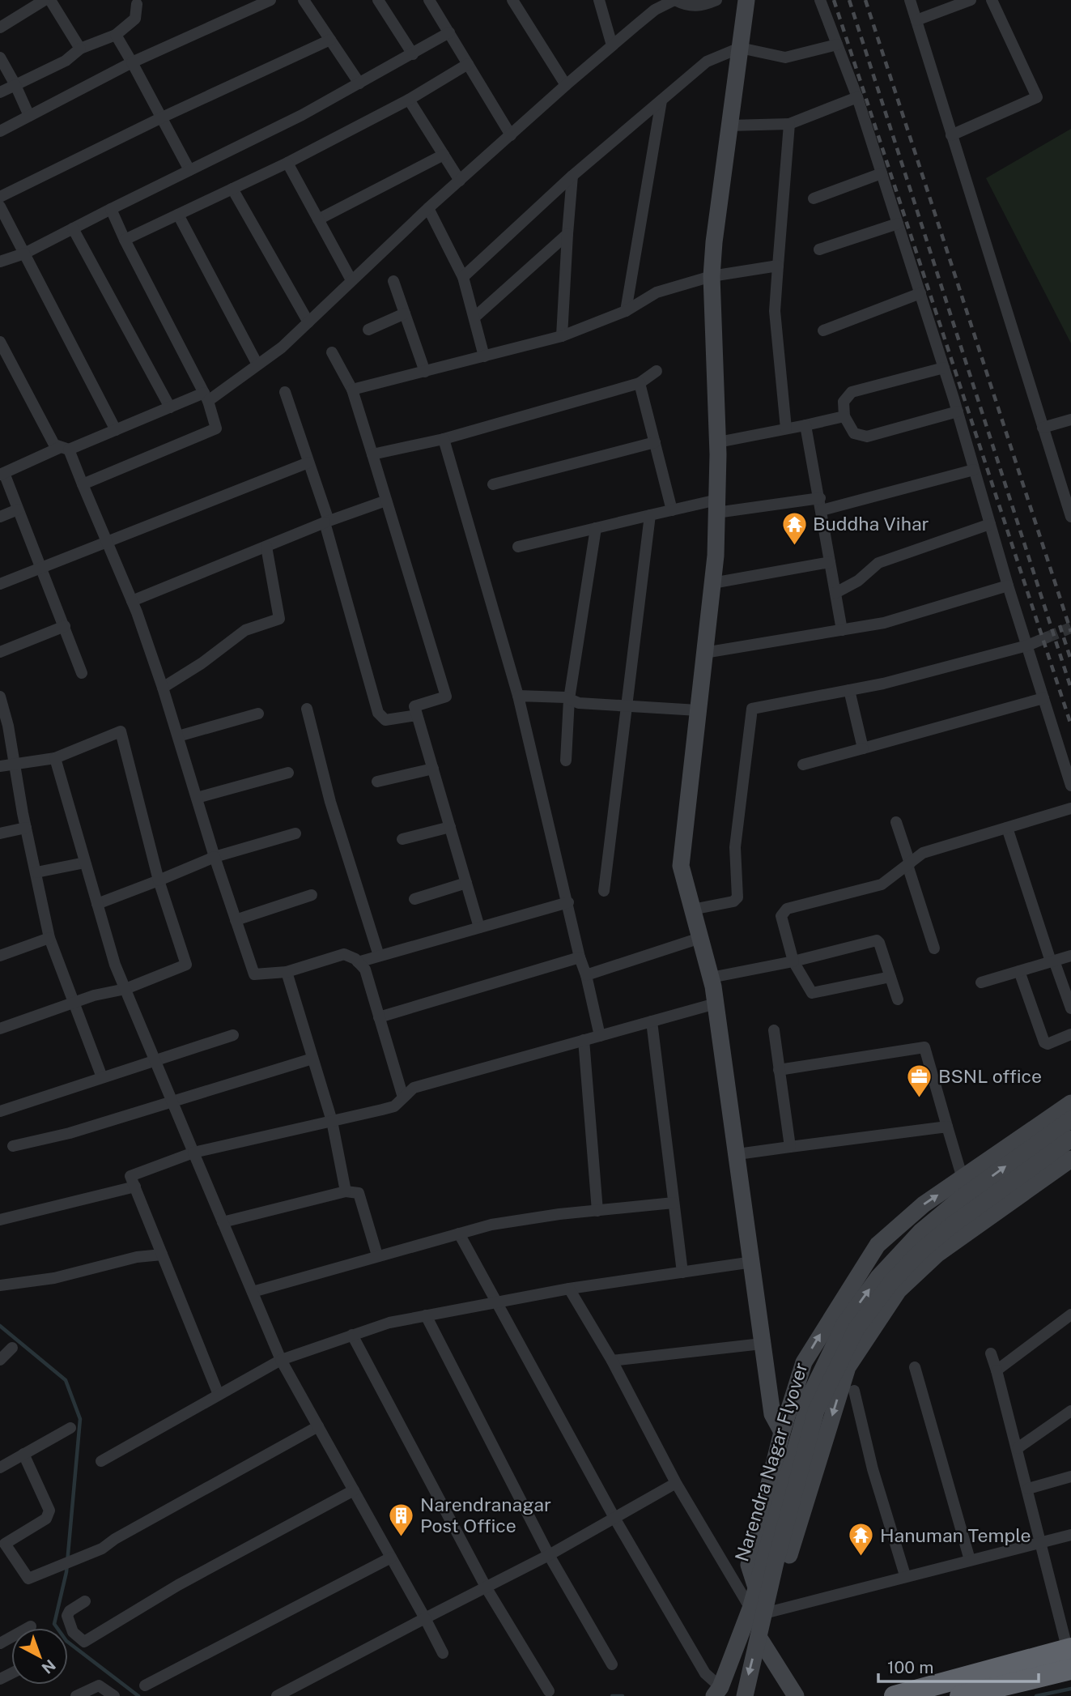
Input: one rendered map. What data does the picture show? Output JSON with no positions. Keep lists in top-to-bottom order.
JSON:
{
  "streets": {
    "street": ["Narendra Nagar Flyover"]
  },
  "places": {
    "temple": ["Buddha Vihar", "Hanuman Temple"],
    "office": ["BSNL office"],
    "building": ["Narendranagar Post Office"]
  },
  "scale_bar": "100 m",
  "north": "bottom right"
}
